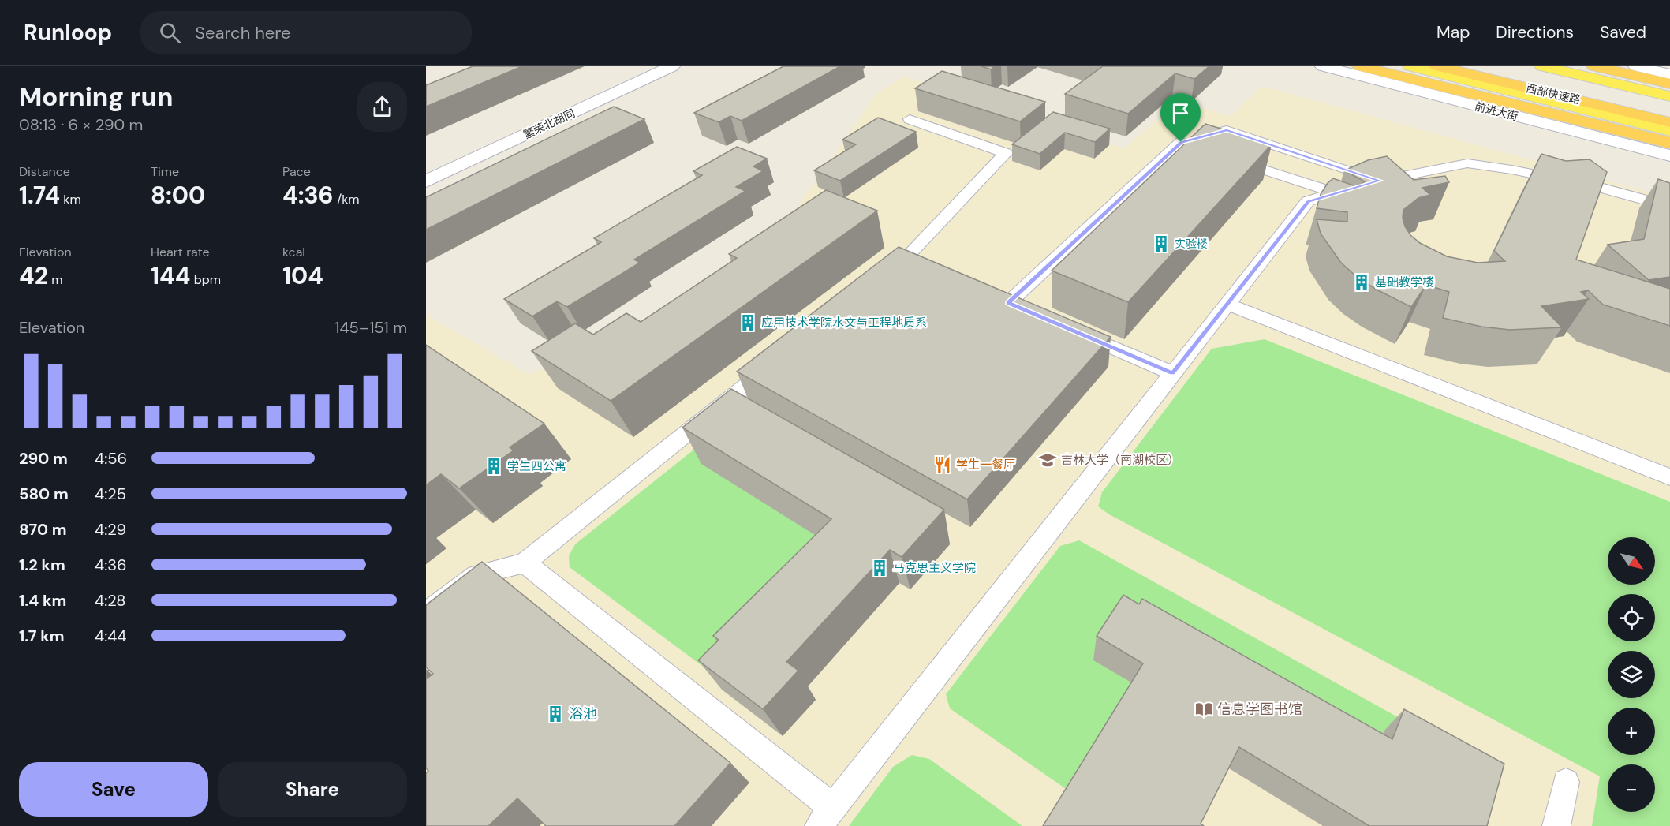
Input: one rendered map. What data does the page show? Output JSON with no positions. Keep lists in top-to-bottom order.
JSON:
{
  "streets": {
    "highway": ["西部快速路"],
    "main road": ["前进大街", "繁荣北胡同"]
  },
  "places": {
    "building": [
      "实验楼",
      "基础教学楼",
      "应用技术学院水文与工程地质系",
      "学生四公寓",
      "马克思主义学院",
      "浴池"
    ],
    "school or university": ["吉林大学（南湖校区）"],
    "restaurant": ["学生一餐厅"],
    "library": ["信息学图书馆"]
  },
  "north": "bottom right",
  "page": {
    "header": "Runloop",
    "search": "Search here",
    "nav": ["Map", "Directions", "Saved"],
    "heading": ["Morning run", "08:13 · 6 × 290 m"],
    "stats": [
      ["Distance", "1.74 km"],
      ["Time", "8:00"],
      ["Pace", "4:36 /km"],
      ["Elevation", "42 m"],
      ["Heart rate", "144 bpm"],
      ["kcal", "104"]
    ],
    "chart": ["Elevation", "145–151 m"],
    "list": [
      {
        "name": "290 m",
        "note": "4:56"
      },
      {
        "name": "580 m",
        "note": "4:25"
      },
      {
        "name": "870 m",
        "note": "4:29"
      },
      {
        "name": "1.2 km",
        "note": "4:36"
      },
      {
        "name": "1.4 km",
        "note": "4:28"
      },
      {
        "name": "1.7 km",
        "note": "4:44"
      }
    ],
    "map_buttons": ["+", "−"],
    "buttons": ["Save", "Share"]
  }
}
